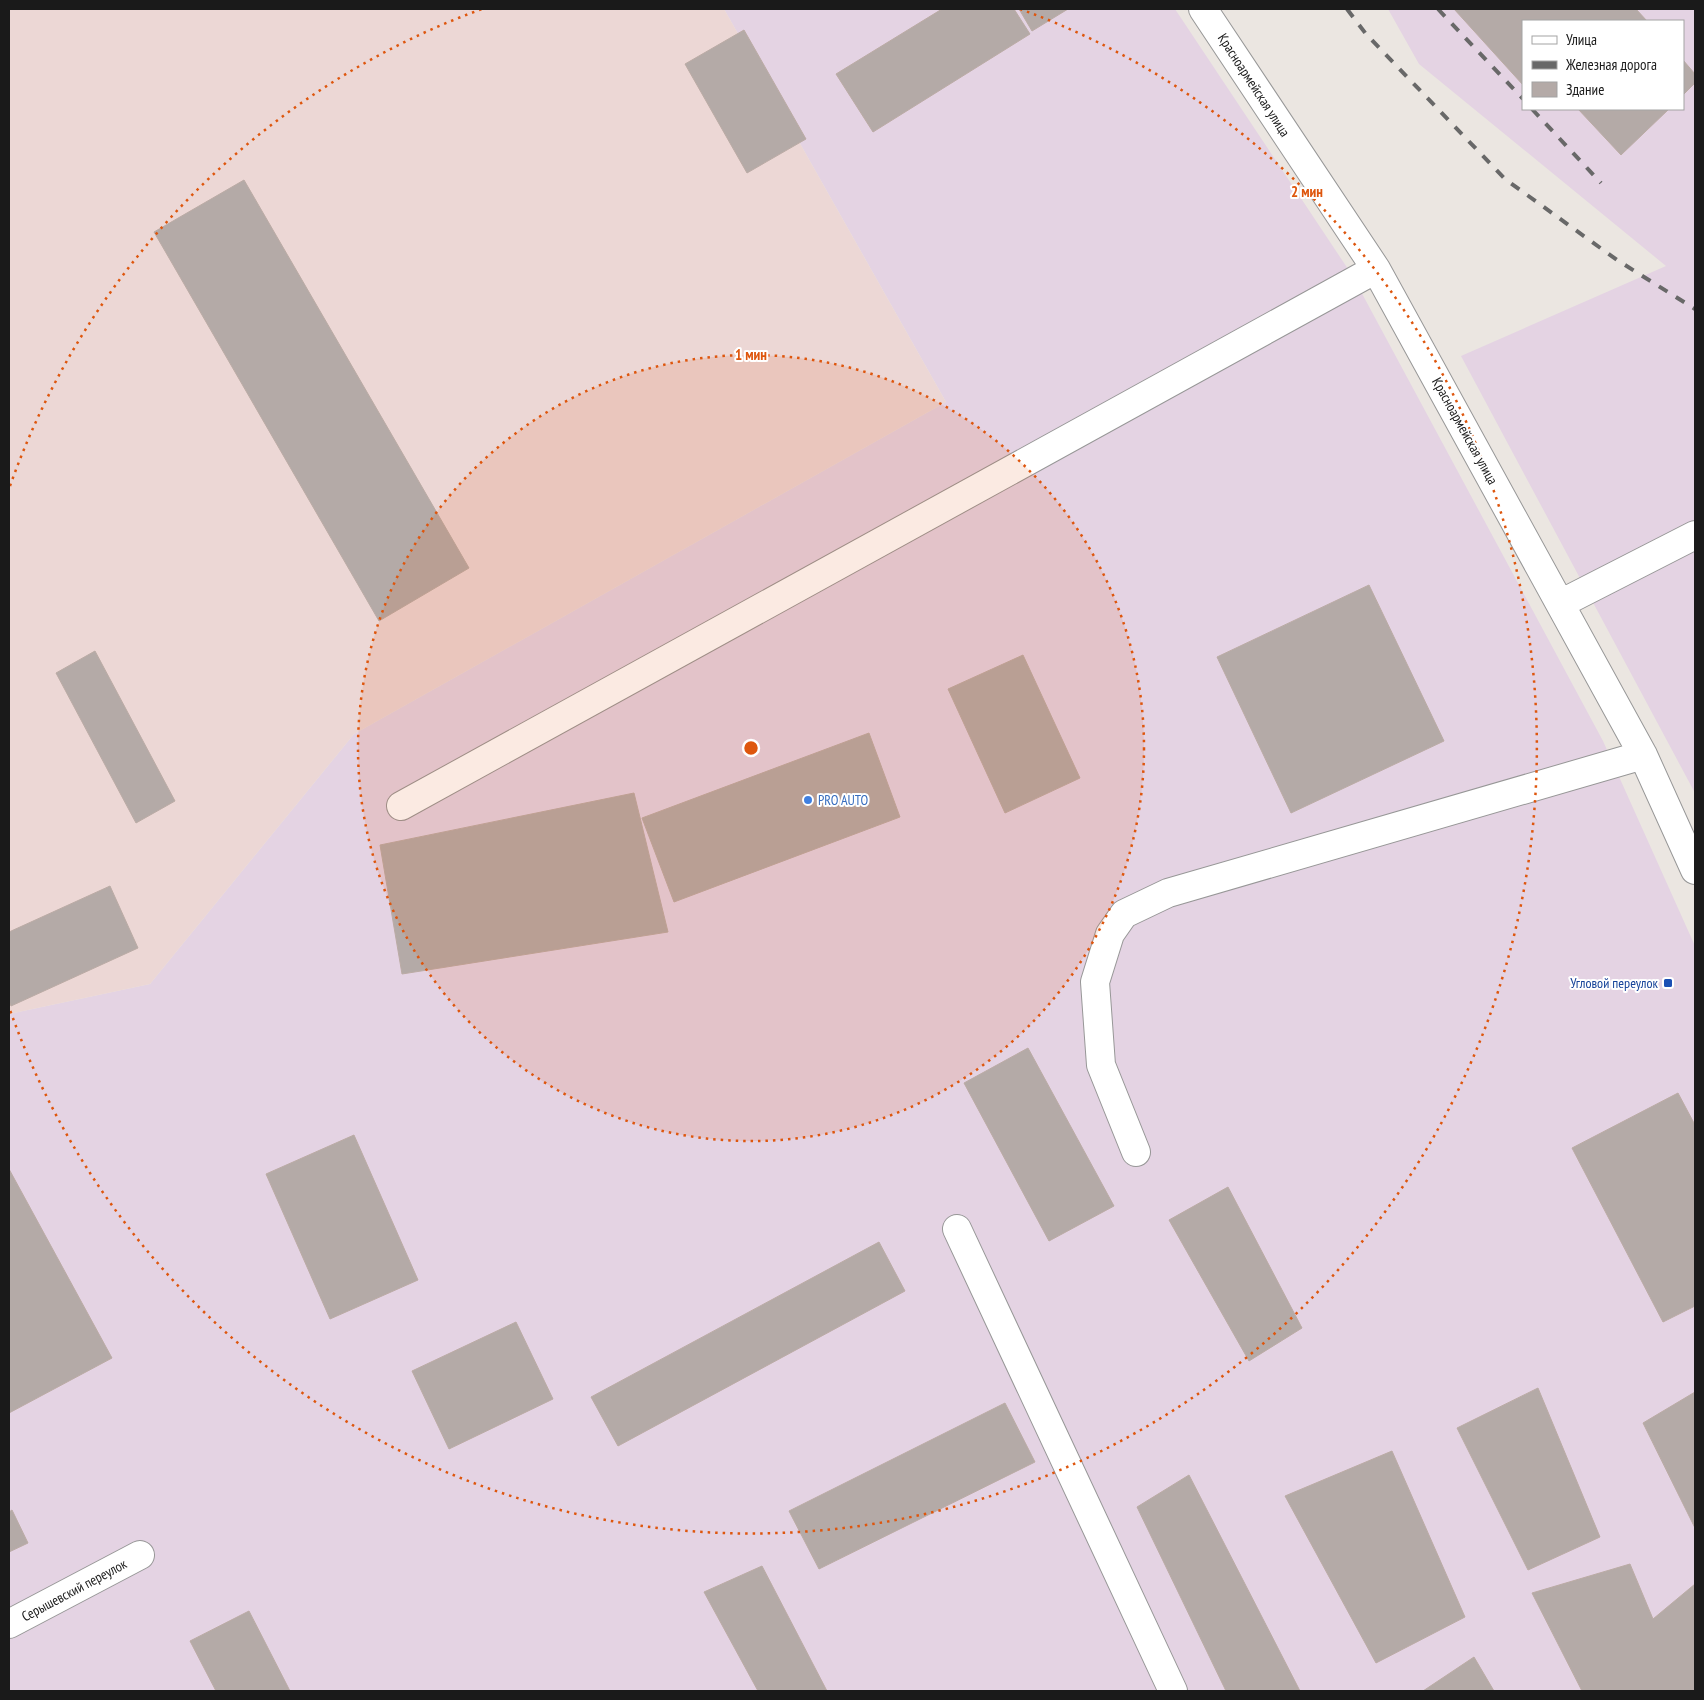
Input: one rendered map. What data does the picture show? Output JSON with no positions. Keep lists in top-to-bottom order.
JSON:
{
  "streets": {
    "street": ["Красноармейская улица", "Серышевский переулок"]
  },
  "places": {
    "other": ["PRO AUTO"],
    "transit": ["Угловой переулок"]
  },
  "legend": ["Улица", "Железная дорога", "Здание"],
  "rings": ["2 мин", "1 мин"]
}
